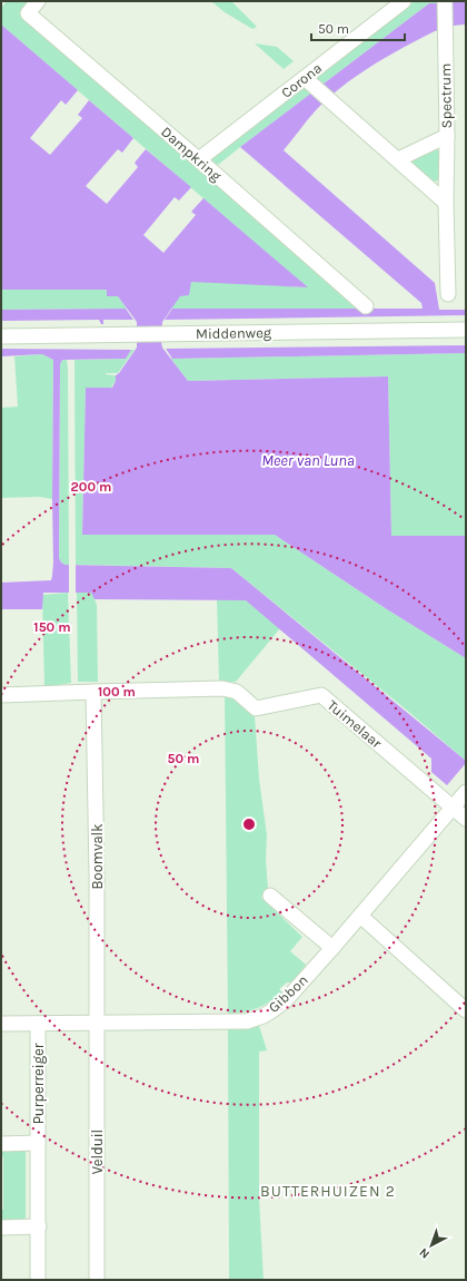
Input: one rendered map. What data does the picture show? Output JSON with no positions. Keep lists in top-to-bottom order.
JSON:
{
  "streets": {
    "street": [
      "Corona",
      "Spectrum",
      "Dampkring",
      "Middenweg",
      "Tuimelaar",
      "Boomvalk",
      "Gibbon",
      "Purperreiger",
      "Velduil"
    ]
  },
  "crossings": [
    ["Corona", "Dampkring"],
    ["Tuimelaar", "Boomvalk"],
    ["Tuimelaar", "Gibbon"],
    ["Boomvalk", "Gibbon"],
    ["Boomvalk", "Velduil"],
    ["Gibbon", "Purperreiger"],
    ["Gibbon", "Velduil"]
  ],
  "districts": ["BUTTERHUIZEN 2"],
  "water": ["Meer van Luna"],
  "scale_bar": "50 m",
  "north": "bottom left",
  "rings": [
    "200 m",
    "150 m",
    "100 m",
    "50 m"
  ]
}
